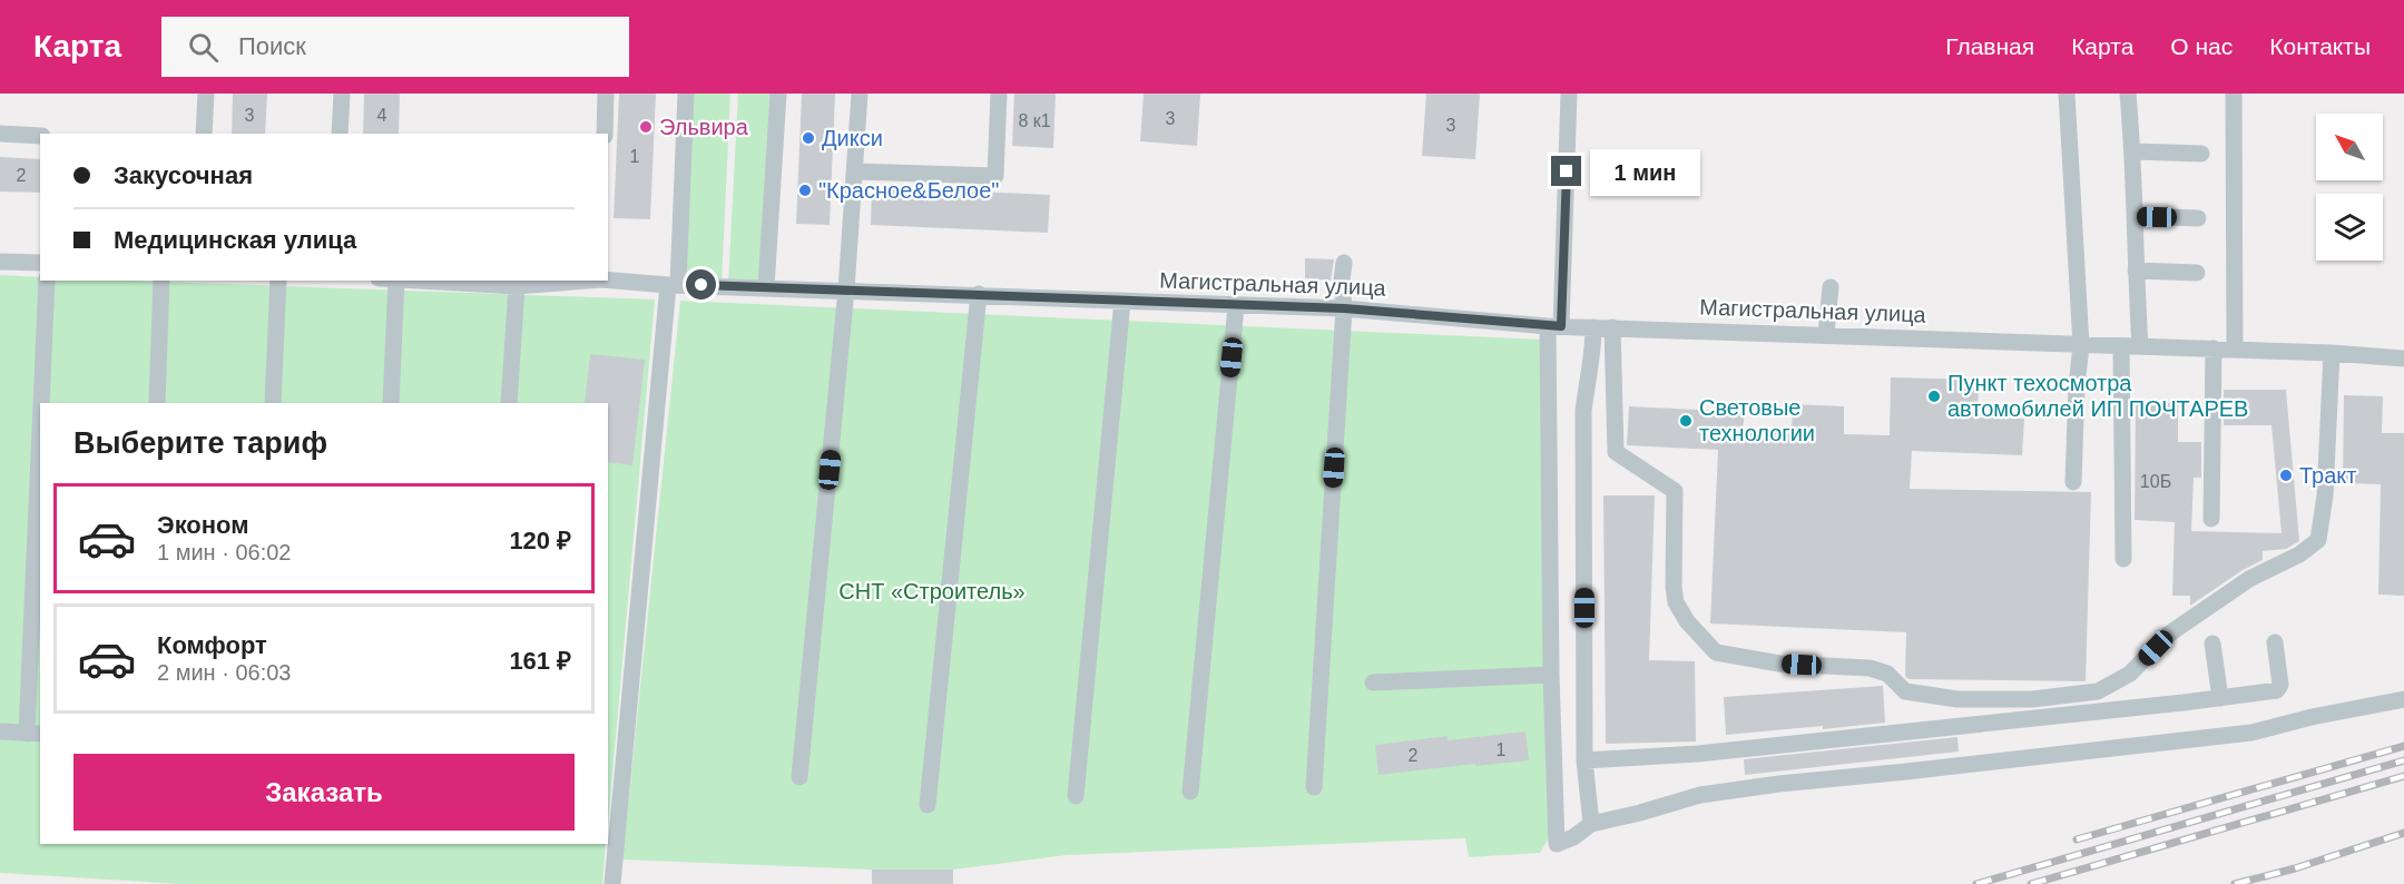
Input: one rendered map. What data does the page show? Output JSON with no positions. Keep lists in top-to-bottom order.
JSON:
{
  "streets": {
    "street": ["Магистральная улица"]
  },
  "parks": ["СНТ «Строитель»"],
  "places": [
    "Эльвира",
    "Дикси",
    "\"Красное&Белое\"",
    "Пункт техосмотра автомобилей ИП ПОЧТАРЕВ",
    "Световые технологии",
    "Тракт"
  ],
  "house_numbers": [
    "3",
    "4",
    "3",
    "8 к1",
    "3",
    "1",
    "2",
    "10Б",
    "1",
    "2"
  ],
  "north": "top left",
  "page": {
    "header": "Карта",
    "search": "Поиск",
    "nav": [
      "Главная",
      "Карта",
      "О нас",
      "Контакты"
    ],
    "banner": ["Закусочная", "Медицинская улица"],
    "bubble": "1 мин",
    "heading": "Выберите тариф",
    "list": [
      {
        "name": "Эконом",
        "note": "1 мин · 06:02",
        "value": "120 ₽"
      },
      {
        "name": "Комфорт",
        "note": "2 мин · 06:03",
        "value": "161 ₽"
      }
    ],
    "buttons": "Заказать"
  }
}
